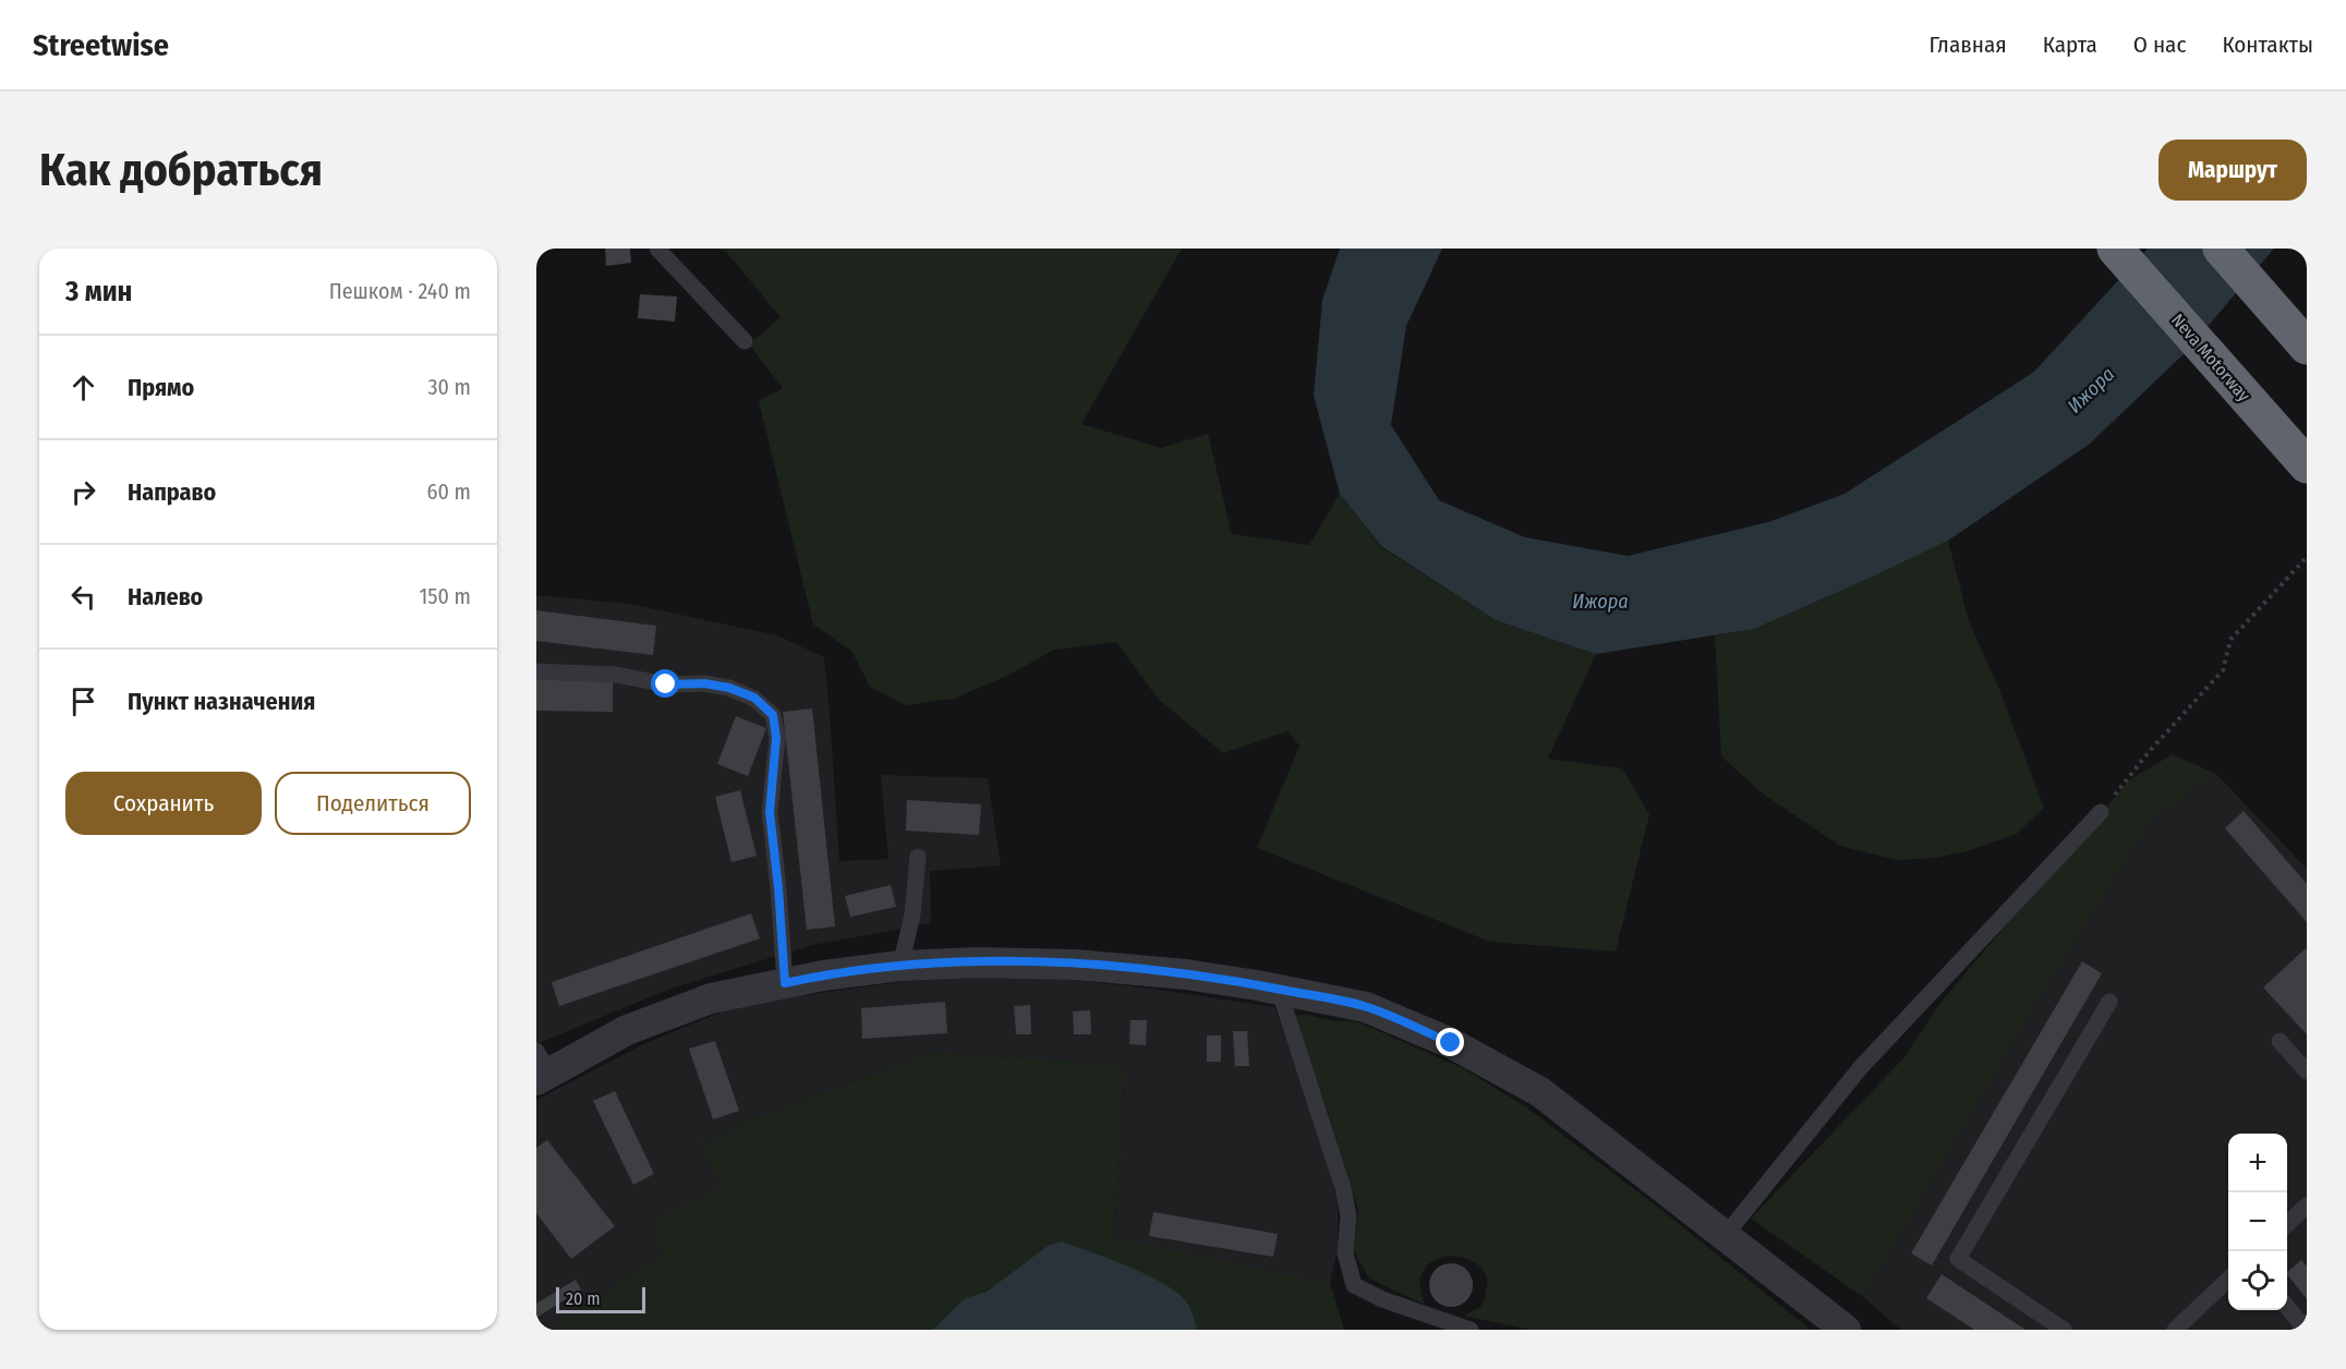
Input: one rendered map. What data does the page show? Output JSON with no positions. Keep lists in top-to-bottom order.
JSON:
{
  "streets": {
    "highway": ["Neva Motorway"]
  },
  "water": ["Ижора"],
  "scale_bar": "20 m",
  "page": {
    "header": "Streetwise",
    "nav": [
      "Главная",
      "Карта",
      "О нас",
      "Контакты"
    ],
    "buttons": [
      "Маршрут",
      ["Сохранить", "Поделиться"]
    ],
    "title": "Как добраться",
    "heading": ["3 мин", "Пешком · 240 m"],
    "list": [
      ["Прямо", "30 m"],
      ["Направо", "60 m"],
      ["Налево", "150 m"],
      "Пункт назначения"
    ],
    "map_buttons": ["+", "−"],
    "scale": "20 m"
  }
}
